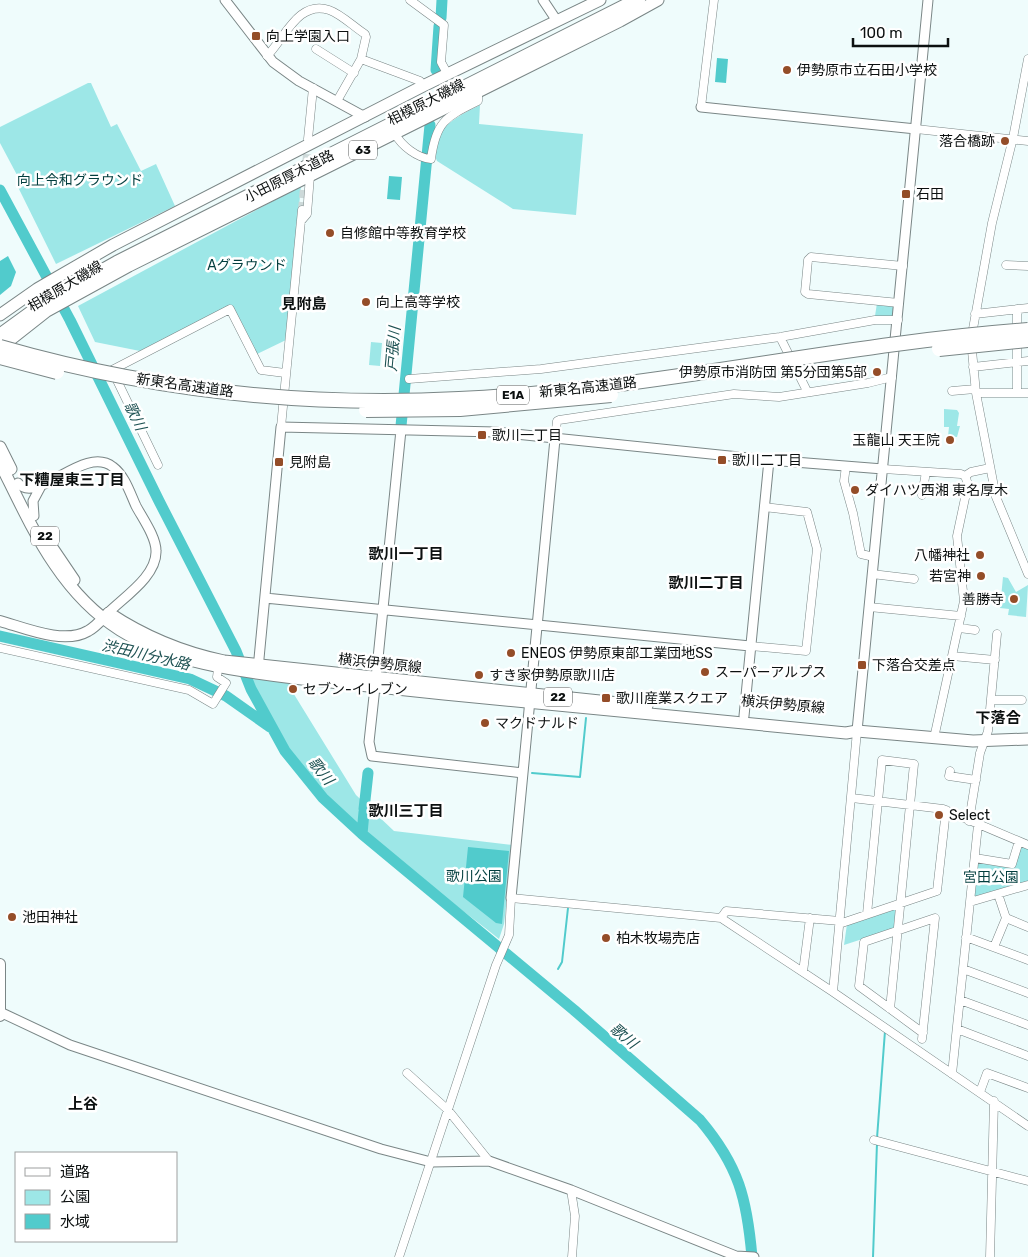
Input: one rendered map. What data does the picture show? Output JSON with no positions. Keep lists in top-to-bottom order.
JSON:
{
  "streets": {
    "highway": ["小田原厚木道路", "新東名高速道路", "E1A"],
    "main road": [
      "相模原大磯線",
      "63",
      "22",
      "横浜伊勢原線"
    ]
  },
  "crossings": [
    ["相模原大磯線", "小田原厚木道路"],
    ["相模原大磯線", "新東名高速道路"]
  ],
  "districts": [
    "見附島",
    "下糟屋東三丁目",
    "歌川一丁目",
    "歌川二丁目",
    "下落合",
    "歌川三丁目",
    "上谷"
  ],
  "water": ["戸張川", "歌川", "渋田川分水路"],
  "parks": [
    "向上令和グラウンド",
    "Aグラウンド",
    "歌川公園",
    "宮田公園"
  ],
  "places": {
    "transit": [
      "向上学園入口",
      "石田",
      "歌川一丁目",
      "歌川二丁目",
      "見附島",
      "下落合交差点",
      "歌川産業スクエア"
    ],
    "other": [
      "伊勢原市立石田小学校",
      "落合橋跡",
      "自修館中等教育学校",
      "向上高等学校",
      "伊勢原市消防団 第5分団第5部",
      "玉龍山 天王院",
      "ダイハツ西湘 東名厚木",
      "八幡神社",
      "若宮神",
      "善勝寺",
      "ENEOS 伊勢原東部工業団地SS",
      "スーパーアルプス",
      "すき家伊勢原歌川店",
      "セブン-イレブン",
      "マクドナルド",
      "Select",
      "池田神社",
      "柏木牧場売店"
    ]
  },
  "legend": ["道路", "公園", "水域"],
  "scale_bar": "100 m"
}
